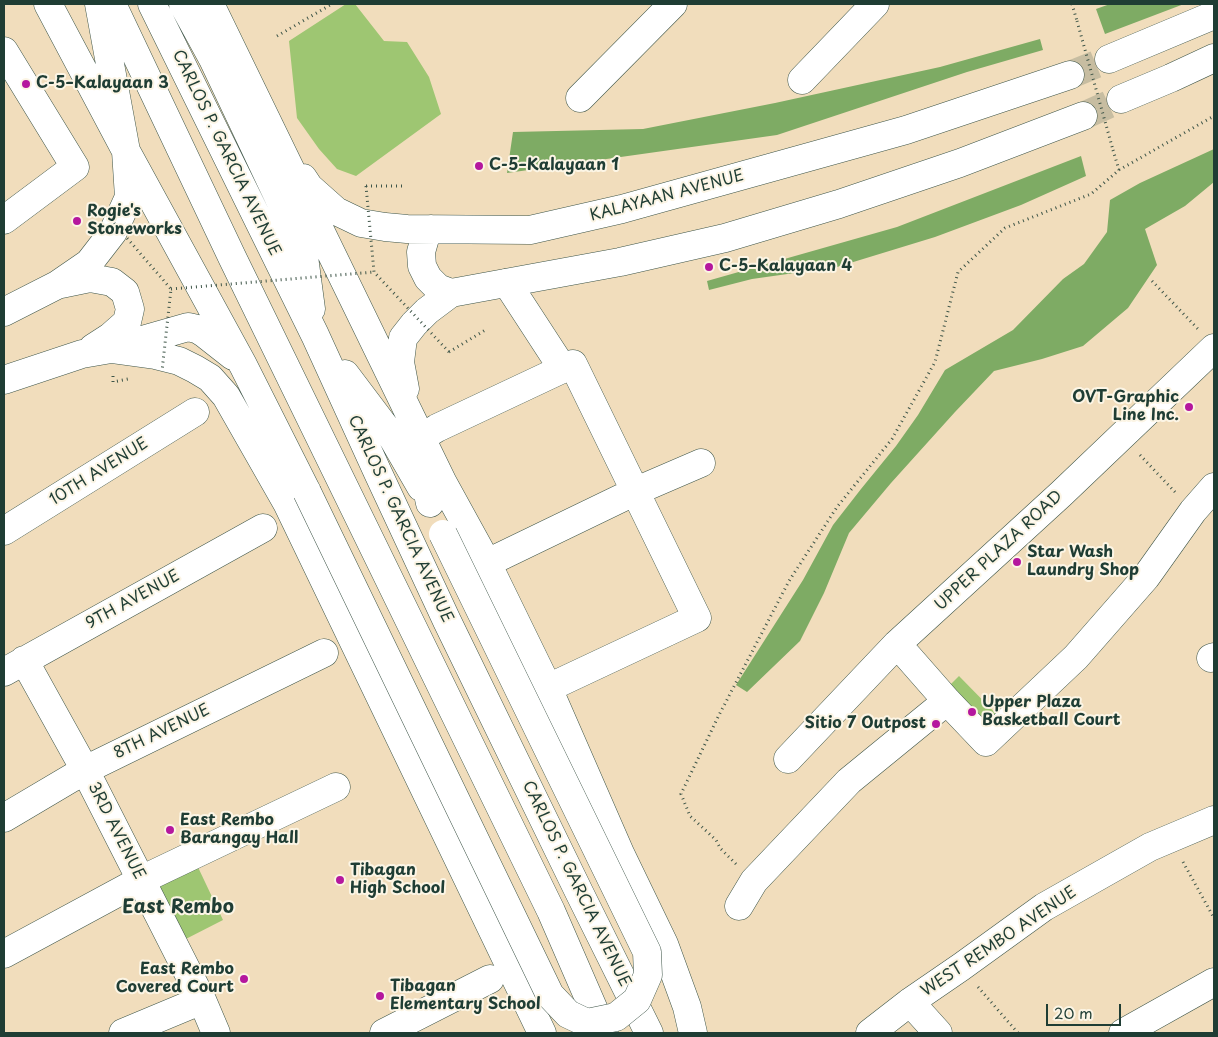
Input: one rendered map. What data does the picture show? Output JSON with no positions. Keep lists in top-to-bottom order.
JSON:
{
  "streets": {
    "main road": [
      "CARLOS P. GARCIA AVENUE",
      "KALAYAAN AVENUE",
      "10TH AVENUE",
      "UPPER PLAZA ROAD",
      "9TH AVENUE",
      "8TH AVENUE",
      "3RD AVENUE",
      "WEST REMBO AVENUE"
    ]
  },
  "crossings": [
    ["9TH AVENUE", "3RD AVENUE"],
    ["8TH AVENUE", "3RD AVENUE"]
  ],
  "districts": ["East Rembo"],
  "places": [
    "C-5–Kalayaan 3",
    "C-5–Kalayaan 1",
    "Rogie's Stoneworks",
    "C-5–Kalayaan 4",
    "OVT-Graphic Line Inc.",
    "Star Wash Laundry Shop",
    "Upper Plaza Basketball Court",
    "Sitio 7 Outpost",
    "East Rembo Barangay Hall",
    "Tibagan High School",
    "East Rembo Covered Court",
    "Tibagan Elementary School"
  ],
  "scale_bar": "20 m"
}
